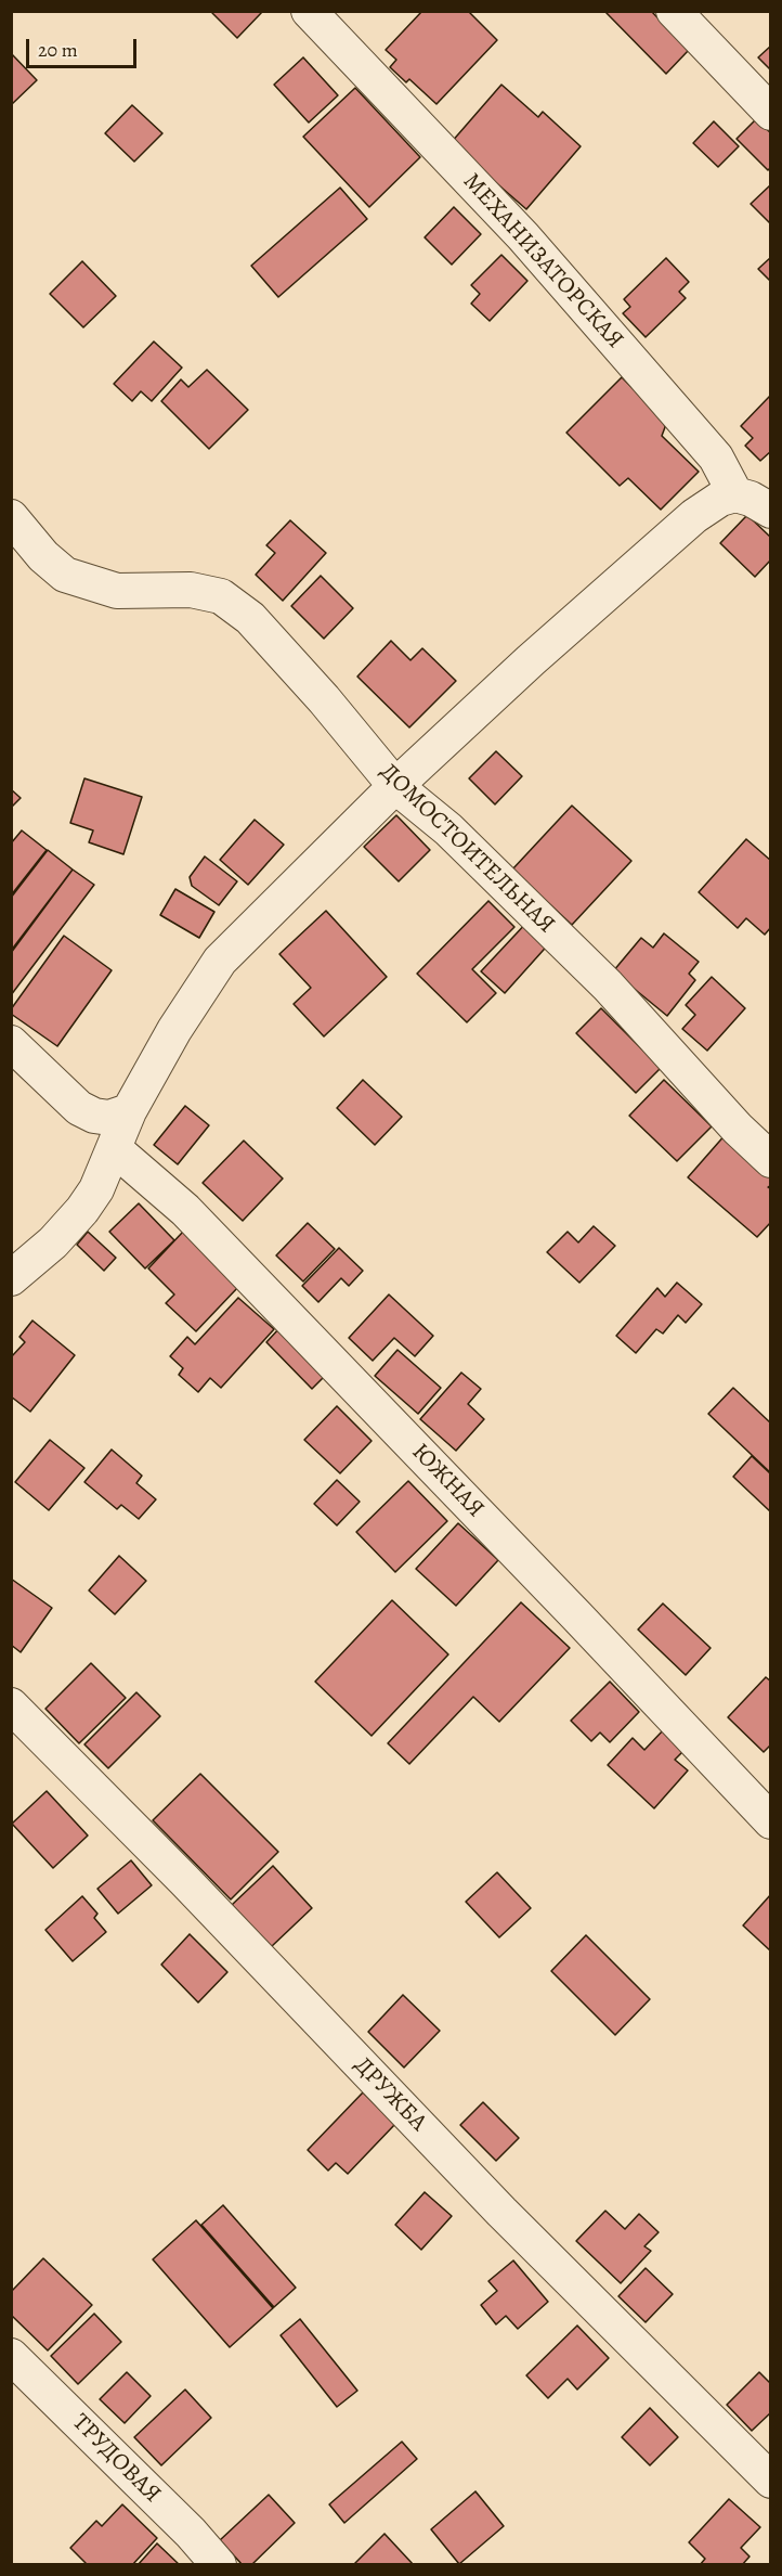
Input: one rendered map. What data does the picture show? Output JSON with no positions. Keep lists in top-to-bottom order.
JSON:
{
  "streets": {
    "street": [
      "МЕХАНИЗАТОРСКАЯ",
      "ДОМОСТОИТЕЛЬНАЯ",
      "ЮЖНАЯ",
      "ДРУЖБА",
      "ТРУДОВАЯ"
    ]
  },
  "scale_bar": "20 m"
}
